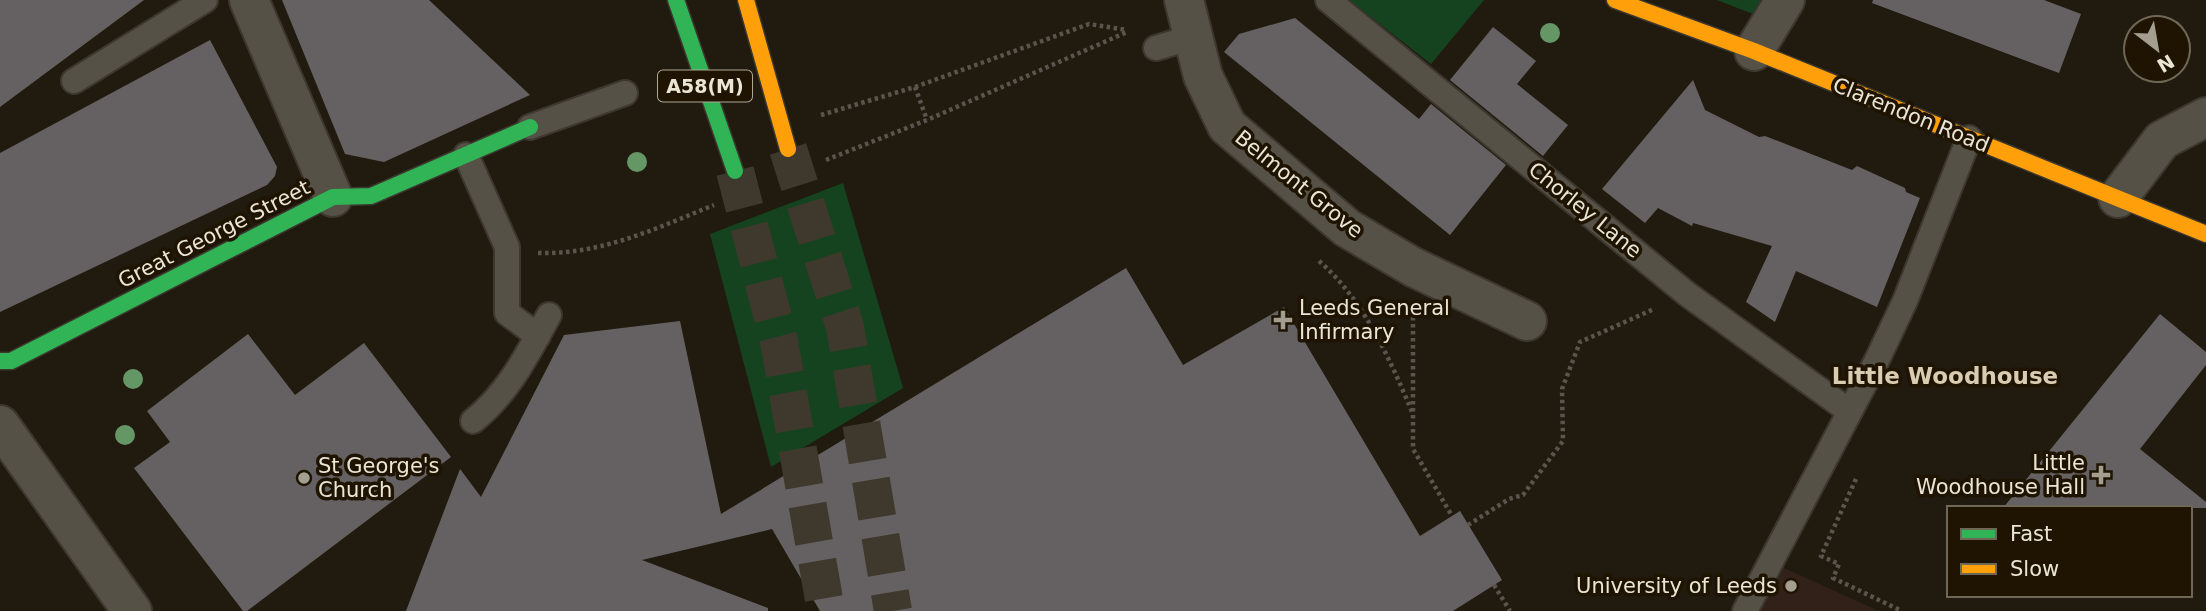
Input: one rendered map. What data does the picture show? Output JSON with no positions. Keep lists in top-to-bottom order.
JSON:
{
  "streets": {
    "main road": ["A58(M)", "Clarendon Road", "Great George Street"],
    "street": ["Belmont Grove"],
    "lane": ["Chorley Lane"]
  },
  "districts": ["Little Woodhouse"],
  "places": {
    "health": ["Leeds General Infirmary", "Little Woodhouse Hall"],
    "other": ["St George's Church", "University of Leeds"]
  },
  "legend": ["Fast", "Slow"],
  "north": "bottom right"
}
